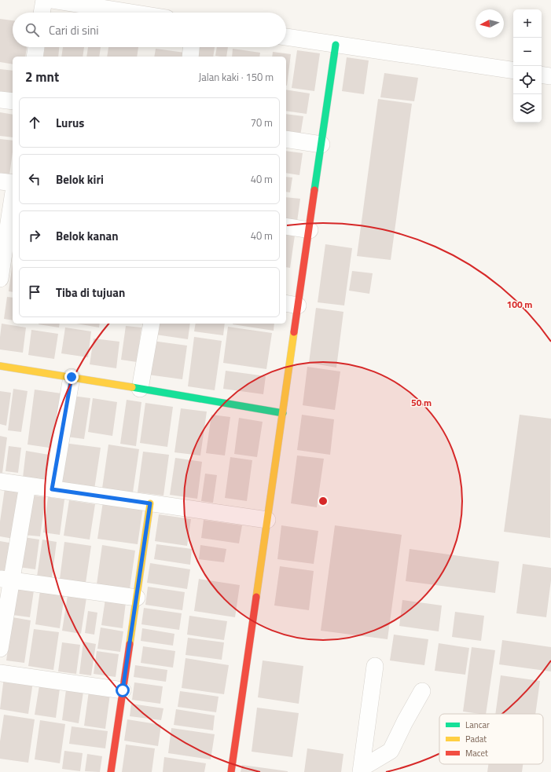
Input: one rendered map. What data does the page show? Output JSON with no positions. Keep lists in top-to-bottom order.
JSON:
{
  "legend": ["Lancar", "Padat", "Macet"],
  "north": "left",
  "page": {
    "map_buttons": ["+", "−"],
    "search": "Cari di sini",
    "heading": ["2 mnt", "Jalan kaki · 150 m"],
    "list": [
      ["Lurus", "70 m"],
      ["Belok kiri", "40 m"],
      ["Belok kanan", "40 m"],
      "Tiba di tujuan"
    ]
  },
  "rings": ["100 m", "50 m"]
}
